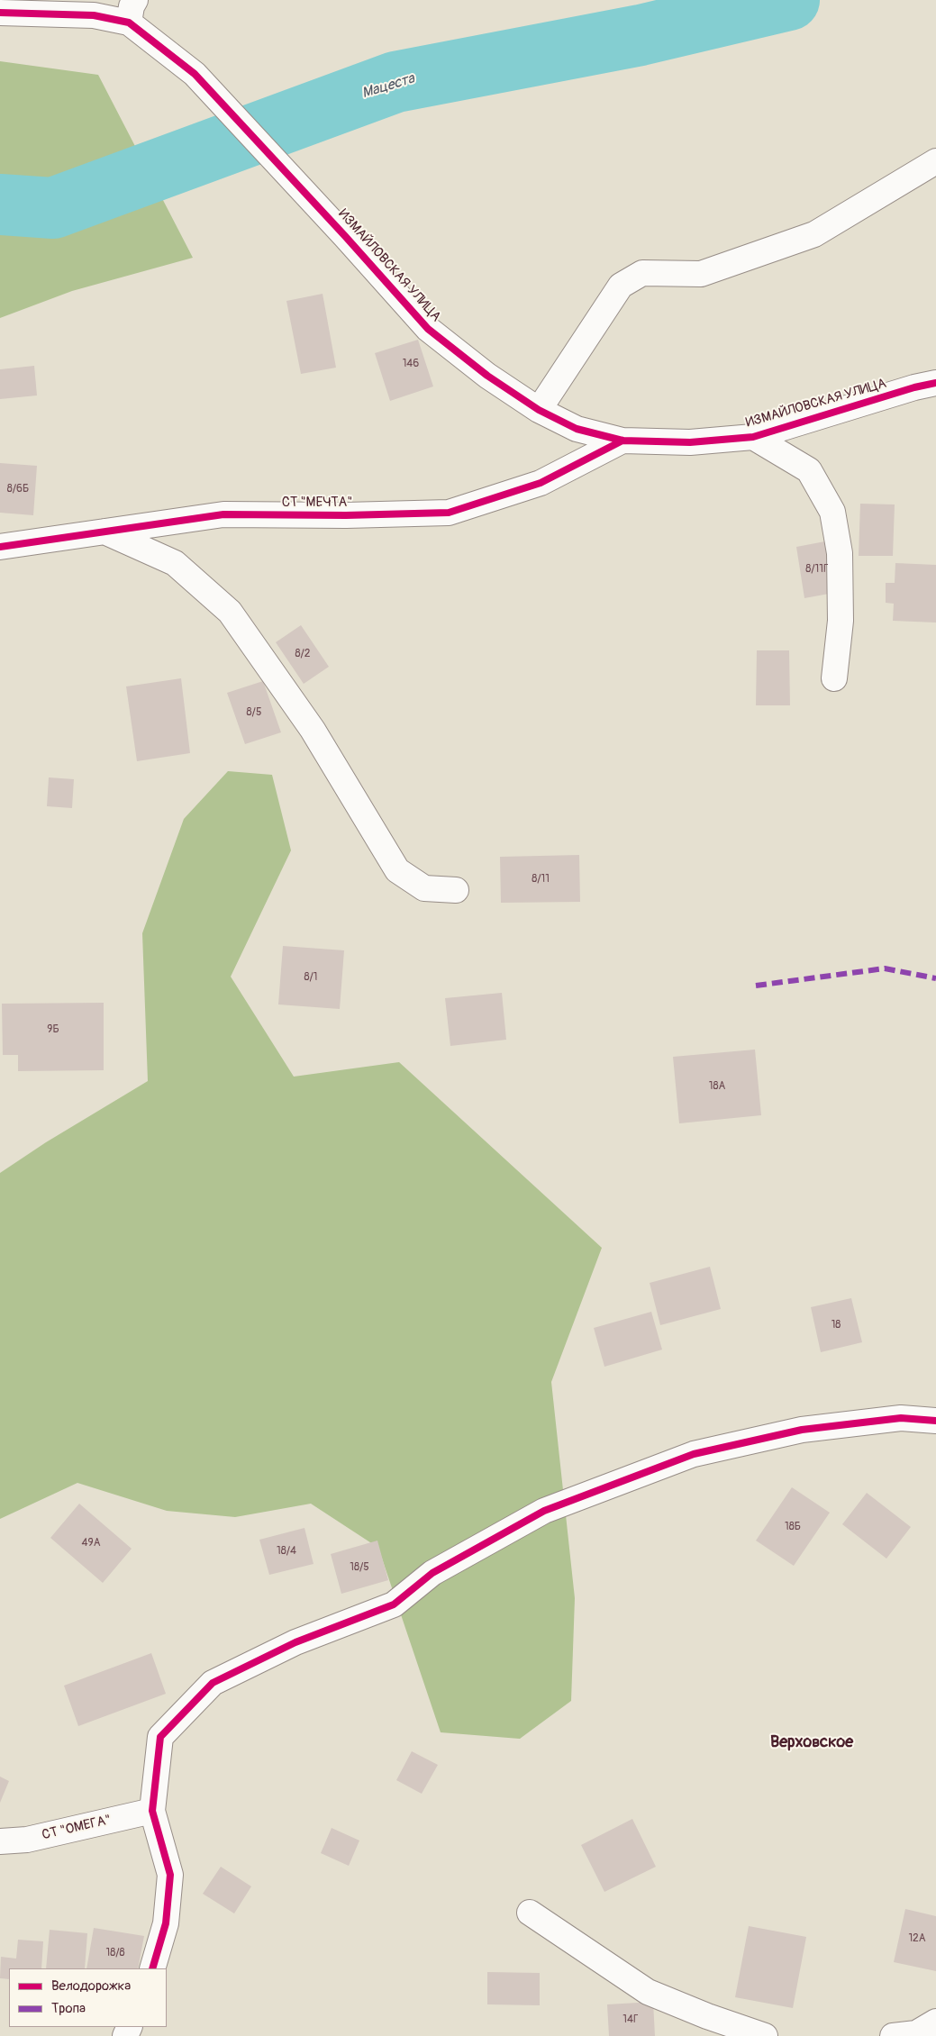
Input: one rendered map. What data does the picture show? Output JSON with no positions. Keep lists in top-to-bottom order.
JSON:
{
  "streets": {
    "street": ["ИЗМАЙЛОВСКАЯ УЛИЦА", "СТ \"МЕЧТА\"", "СТ \"ОМЕГА\""]
  },
  "crossings": [
    ["ИЗМАЙЛОВСКАЯ УЛИЦА", "СТ \"МЕЧТА\""]
  ],
  "districts": ["Верховское"],
  "water": ["Мацеста"],
  "house_numbers": [
    "146",
    "8/6Б",
    "8/11Г",
    "8/2",
    "8/5",
    "8/11",
    "8/1",
    "9Б",
    "18А",
    "18",
    "18Б",
    "49А",
    "18/4",
    "18/5",
    "12А",
    "18/8",
    "14Г"
  ],
  "legend": ["Велодорожка", "Тропа"]
}
